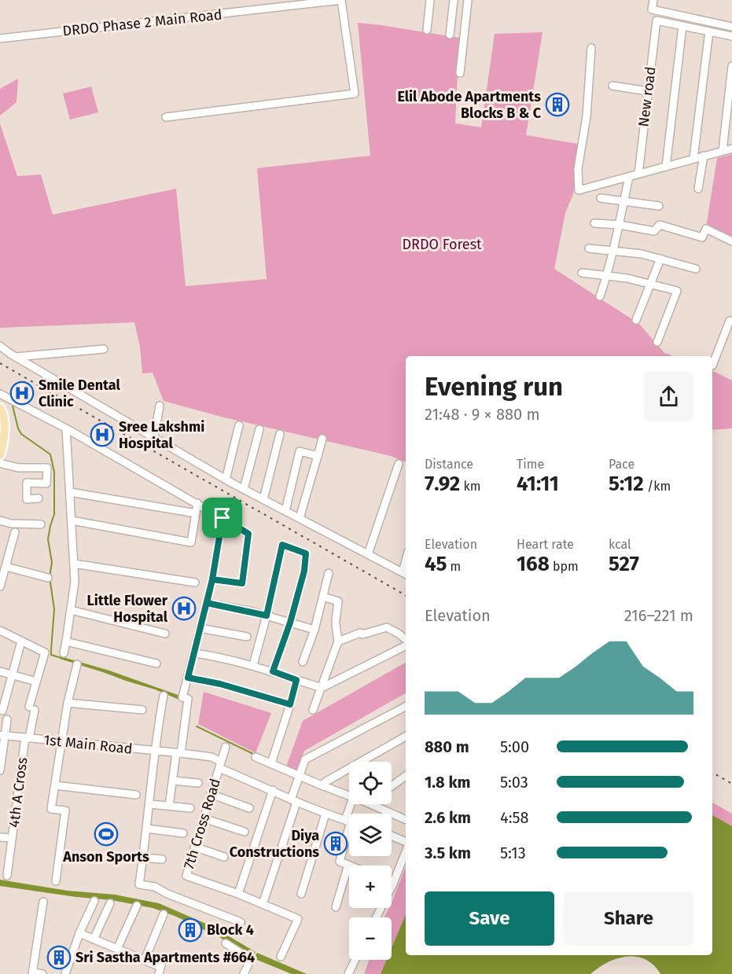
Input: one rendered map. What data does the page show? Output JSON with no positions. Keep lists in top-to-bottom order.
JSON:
{
  "streets": {
    "street": [
      "DRDO Phase 2 Main Road",
      "New road",
      "1st Main Road",
      "4th A Cross",
      "7th Cross Road"
    ]
  },
  "crossings": [
    ["1st Main Road", "4th A Cross"],
    ["1st Main Road", "7th Cross Road"]
  ],
  "parks": ["DRDO Forest"],
  "places": {
    "building": [
      "Elil Abode Apartments Blocks B & C",
      "Diya Constructions",
      "Block 4",
      "Sri Sastha Apartments #664"
    ],
    "hospital": ["Smile Dental Clinic", "Sree Lakshmi Hospital", "Little Flower Hospital"],
    "sports": ["Anson Sports"]
  },
  "page": {
    "heading": ["Evening run", "21:48 · 9 × 880 m"],
    "stats": [
      ["Distance", "7.92 km"],
      ["Time", "41:11"],
      ["Pace", "5:12 /km"],
      ["Elevation", "45 m"],
      ["Heart rate", "168 bpm"],
      ["kcal", "527"]
    ],
    "chart": ["Elevation", "216–221 m"],
    "list": [
      {
        "name": "880 m",
        "note": "5:00"
      },
      {
        "name": "1.8 km",
        "note": "5:03"
      },
      {
        "name": "2.6 km",
        "note": "4:58"
      },
      {
        "name": "3.5 km",
        "note": "5:13"
      }
    ],
    "map_buttons": ["+", "−"],
    "buttons": ["Save", "Share"]
  }
}
